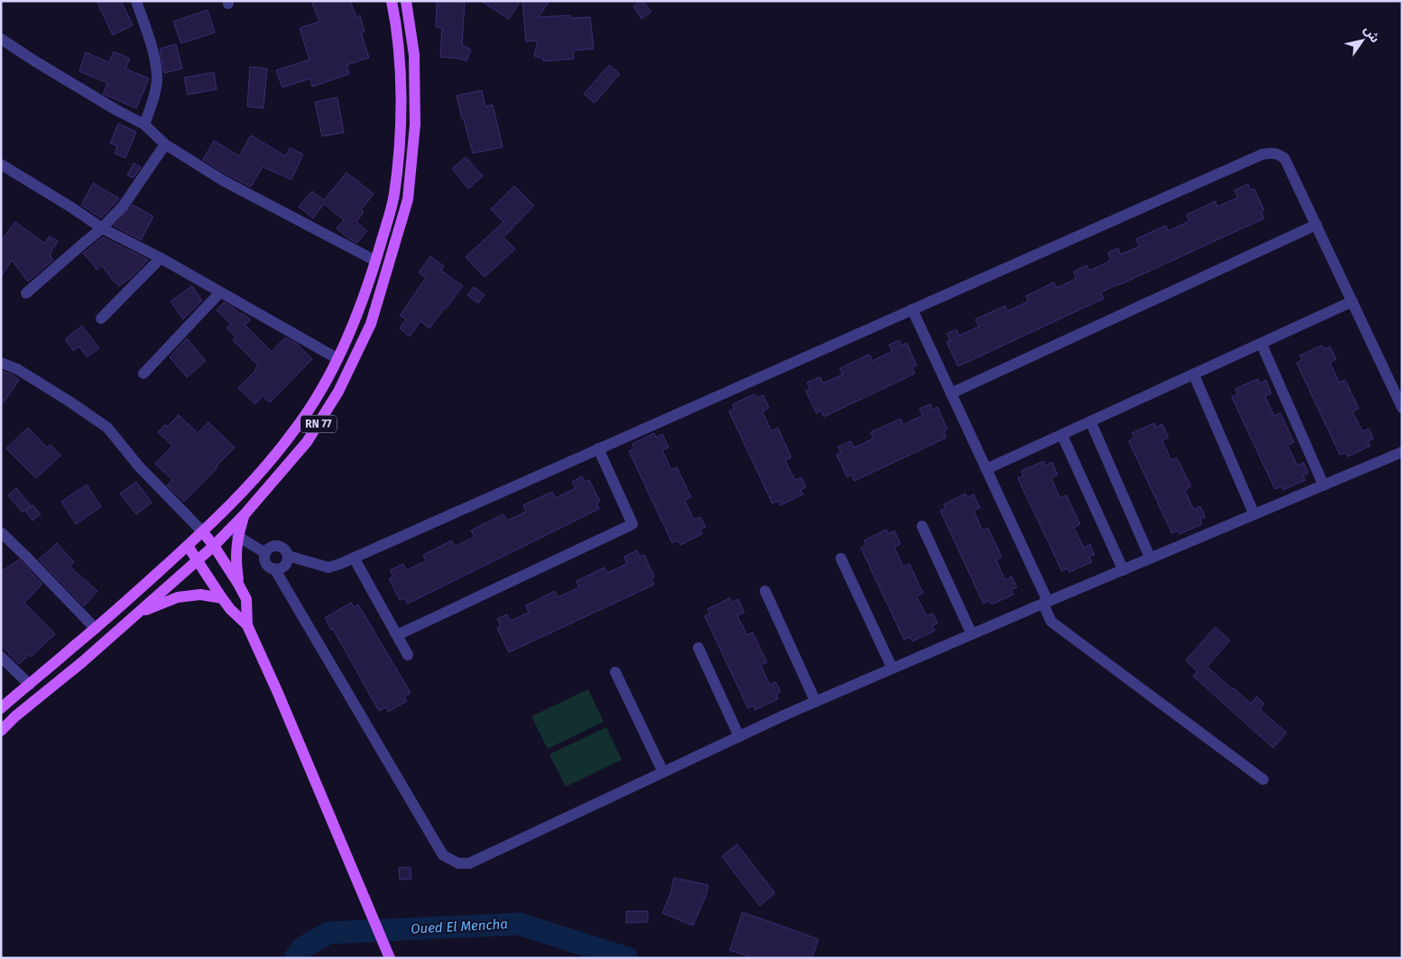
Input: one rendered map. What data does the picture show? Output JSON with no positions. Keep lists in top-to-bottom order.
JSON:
{
  "streets": {
    "main road": ["RN 77"]
  },
  "water": ["Oued El Mencha"],
  "north": "top right"
}
